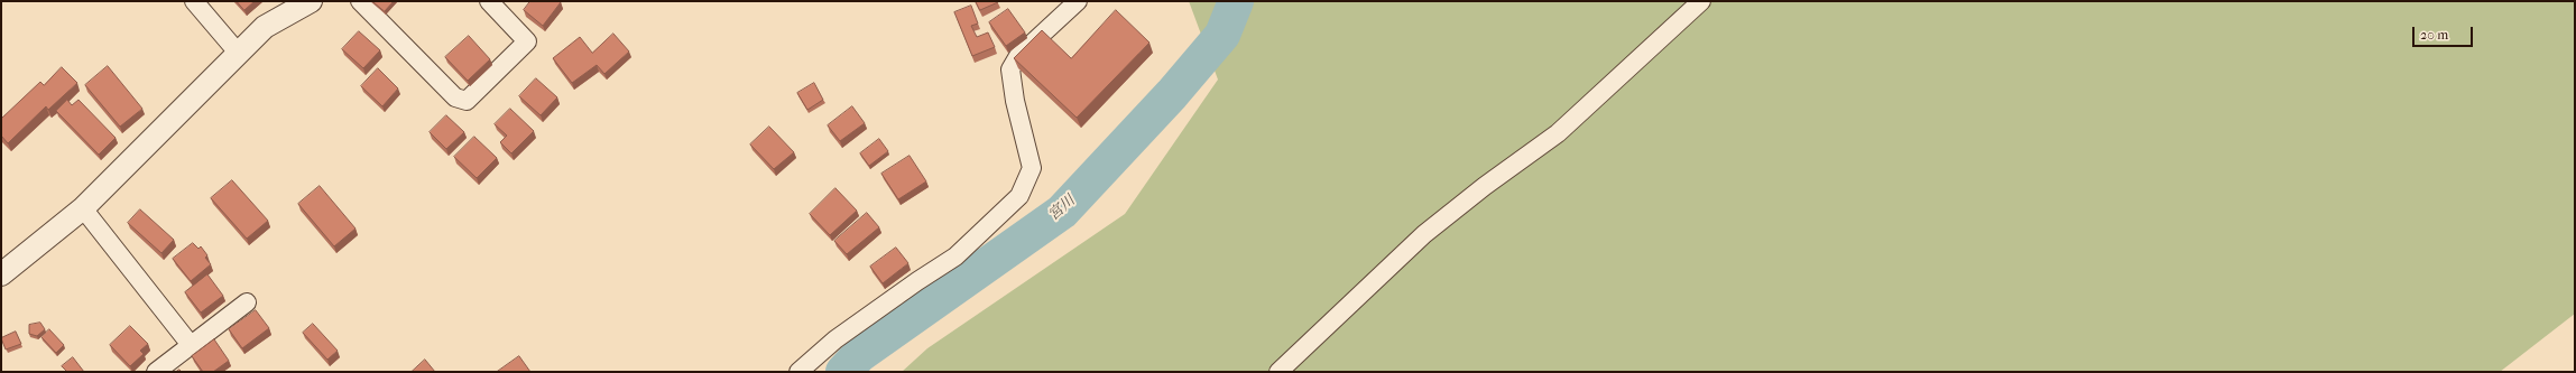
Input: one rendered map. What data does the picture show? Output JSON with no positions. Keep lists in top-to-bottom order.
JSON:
{
  "water": ["宮川"],
  "scale_bar": "20 m"
}
